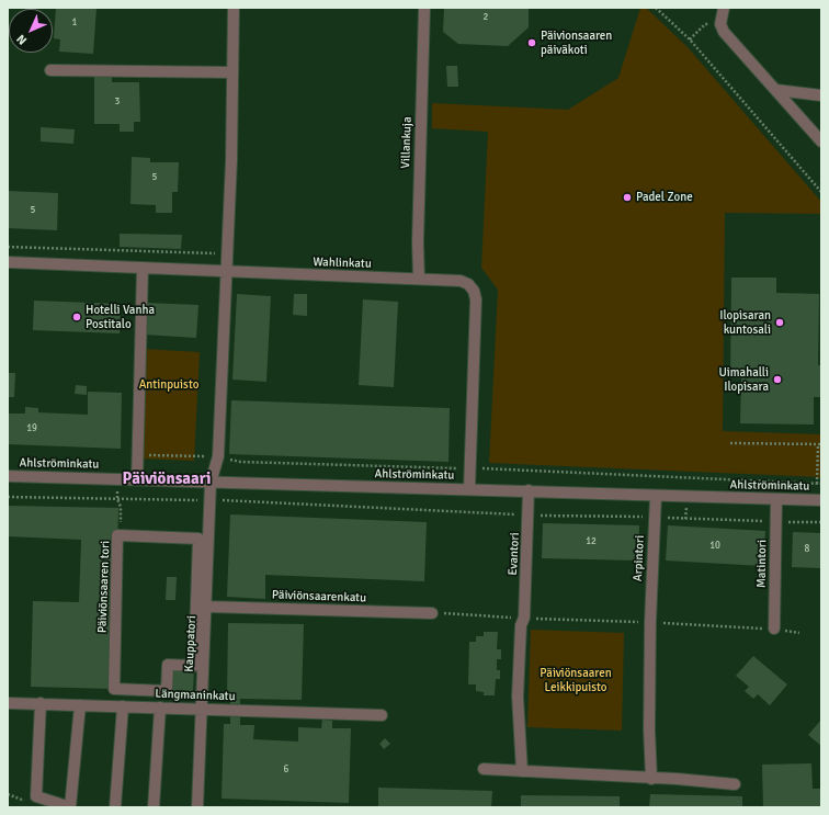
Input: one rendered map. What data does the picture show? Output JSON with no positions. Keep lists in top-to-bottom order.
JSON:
{
  "streets": {
    "street": [
      "Villankuja",
      "Wahlinkatu",
      "Ahlströminkatu",
      "Evantori",
      "Arpintori",
      "Matintori",
      "Päiviönsaaren tori",
      "Päiviönsaarenkatu",
      "Kauppatori",
      "Längmaninkatu"
    ]
  },
  "crossings": [
    ["Villankuja", "Wahlinkatu"],
    ["Wahlinkatu", "Ahlströminkatu"],
    ["Ahlströminkatu", "Evantori"],
    ["Ahlströminkatu", "Arpintori"],
    ["Ahlströminkatu", "Matintori"],
    ["Ahlströminkatu", "Kauppatori"],
    ["Päiviönsaarenkatu", "Kauppatori"],
    ["Kauppatori", "Längmaninkatu"]
  ],
  "districts": ["Päiviönsaari"],
  "parks": ["Antinpuisto", "Päiviönsaaren Leikkipuisto"],
  "places": [
    "Päivionsaaren päiväkoti",
    "Padel Zone",
    "Hotelli Vanha Postitalo",
    "Ilopisaran kuntosali",
    "Uimahalli Ilopisara"
  ],
  "house_numbers": [
    "2",
    "1",
    "3",
    "5",
    "5",
    "19",
    "12",
    "10",
    "8",
    "6"
  ],
  "north": "bottom left"
}
